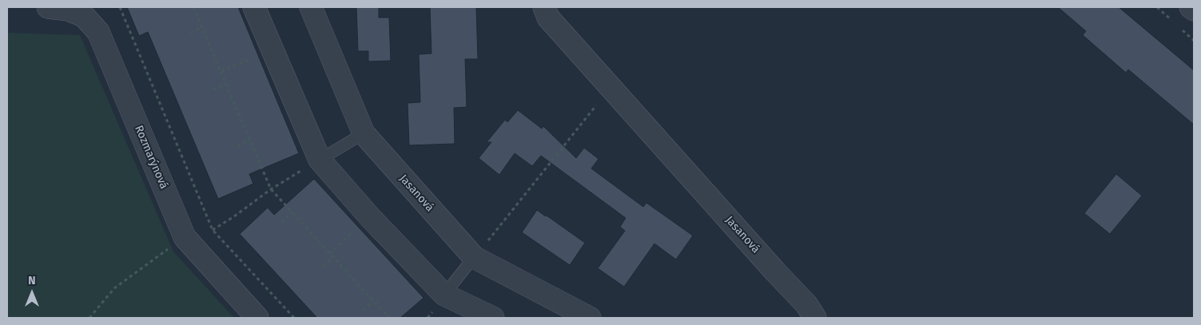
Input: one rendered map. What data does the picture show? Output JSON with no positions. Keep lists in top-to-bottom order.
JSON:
{
  "streets": {
    "street": ["Rozmarýnová", "Jasanová"]
  },
  "north": "top"
}
